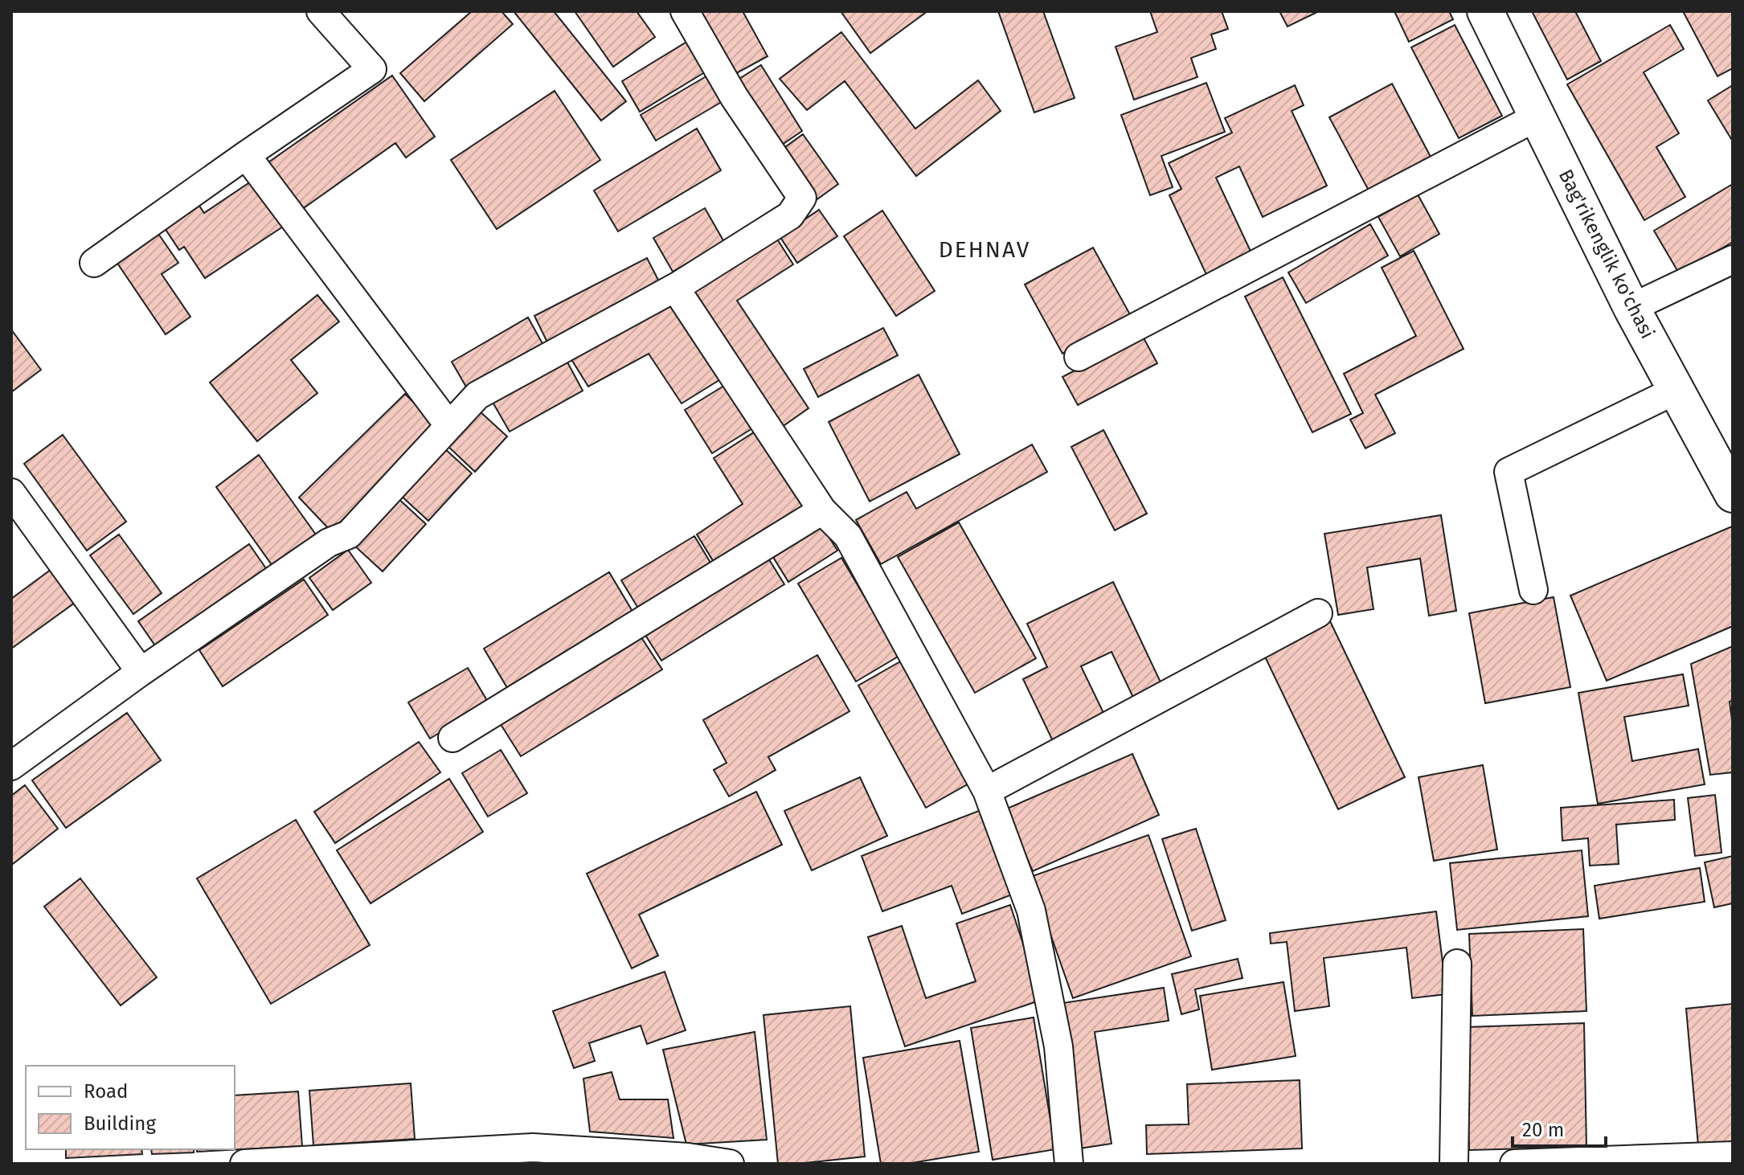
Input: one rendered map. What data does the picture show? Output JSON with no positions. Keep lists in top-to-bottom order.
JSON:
{
  "streets": {
    "main road": ["Bag'rikenglik ko'chasi"]
  },
  "districts": ["DEHNAV"],
  "legend": ["Road", "Building"],
  "scale_bar": "20 m"
}
